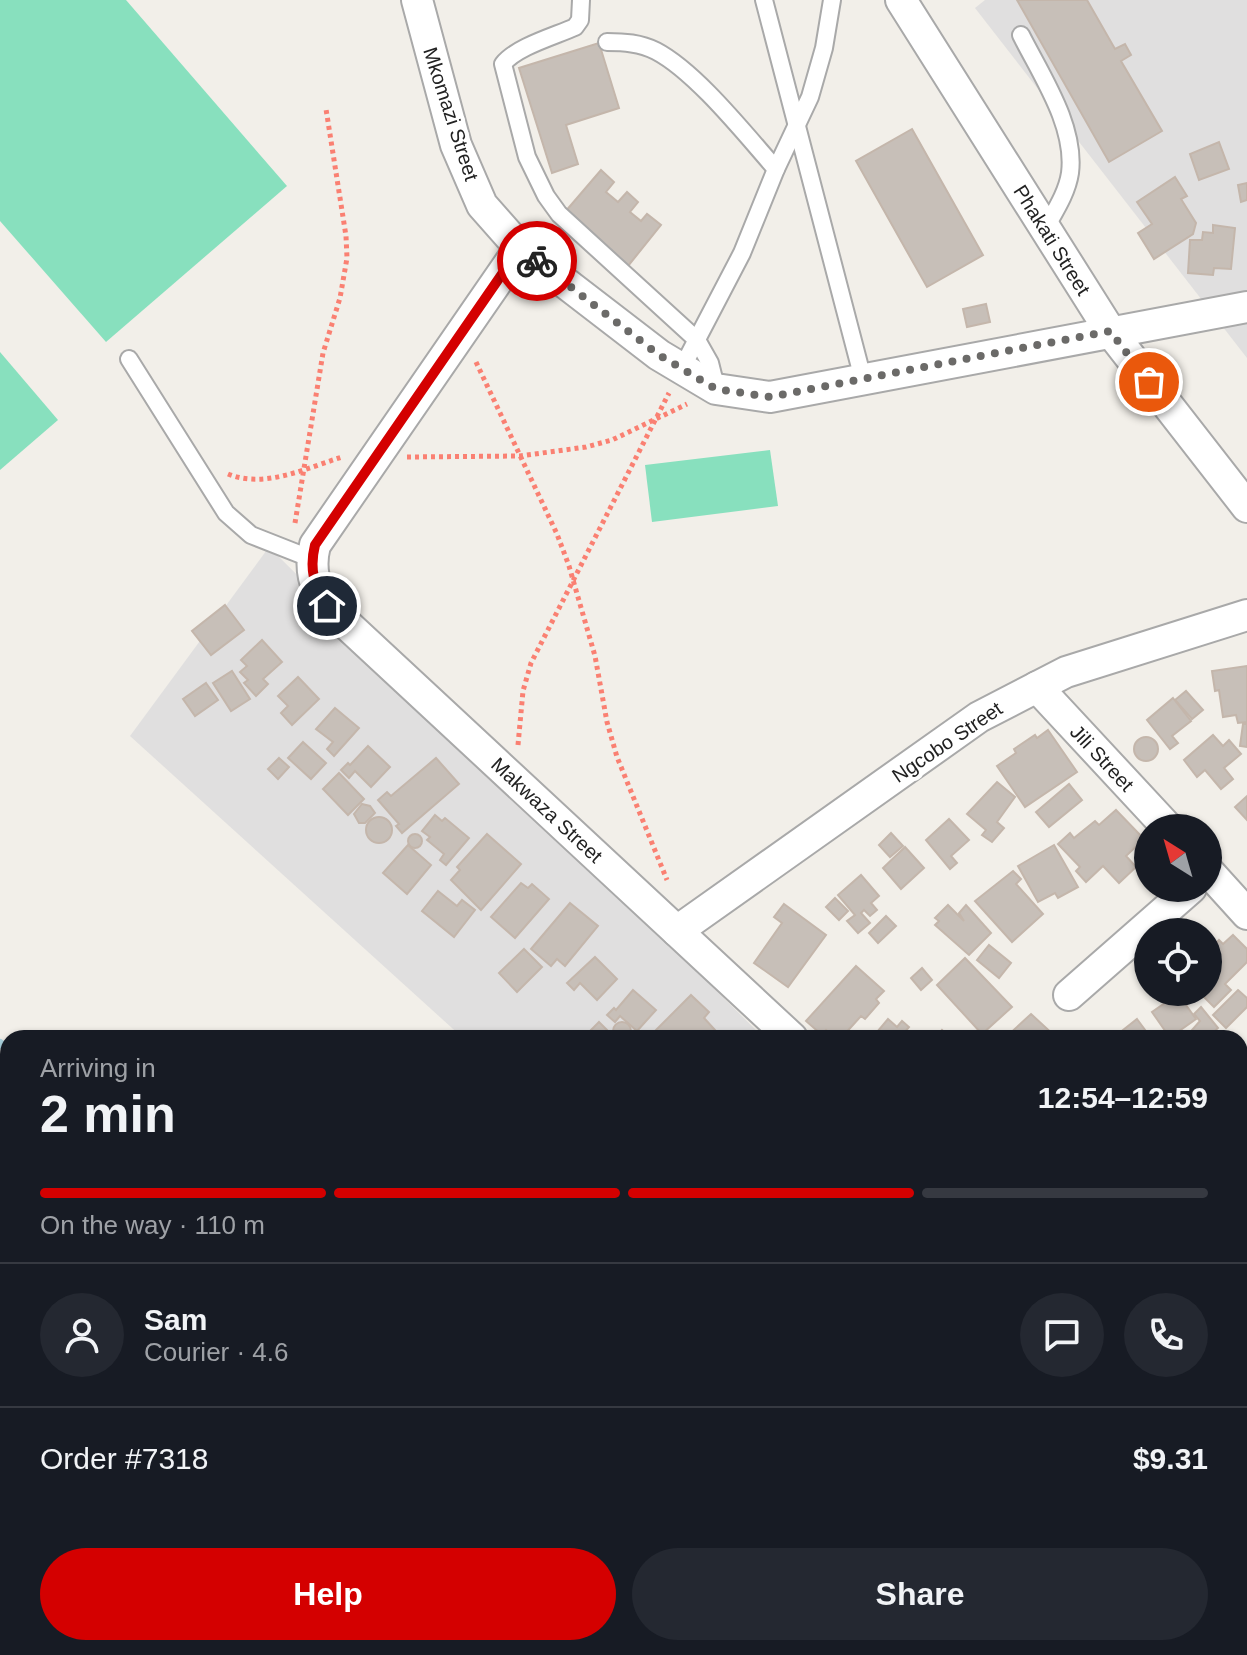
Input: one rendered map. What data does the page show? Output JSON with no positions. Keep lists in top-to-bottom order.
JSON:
{
  "streets": {
    "street": [
      "Mkomazi Street",
      "Phakati Street",
      "Ngcobo Street",
      "Jili Street",
      "Makwaza Street"
    ]
  },
  "crossings": [
    ["Mkomazi Street", "Phakati Street"],
    ["Ngcobo Street", "Jili Street"],
    ["Ngcobo Street", "Makwaza Street"]
  ],
  "north": "top left",
  "page": {
    "heading": ["2 min", "Arriving in", "12:54–12:59"],
    "panel": [
      "Sam",
      "Courier · 4.6",
      "Order #7318",
      "$9.31"
    ],
    "bar": "On the way · 110 m",
    "buttons": ["Help", "Share"]
  }
}
